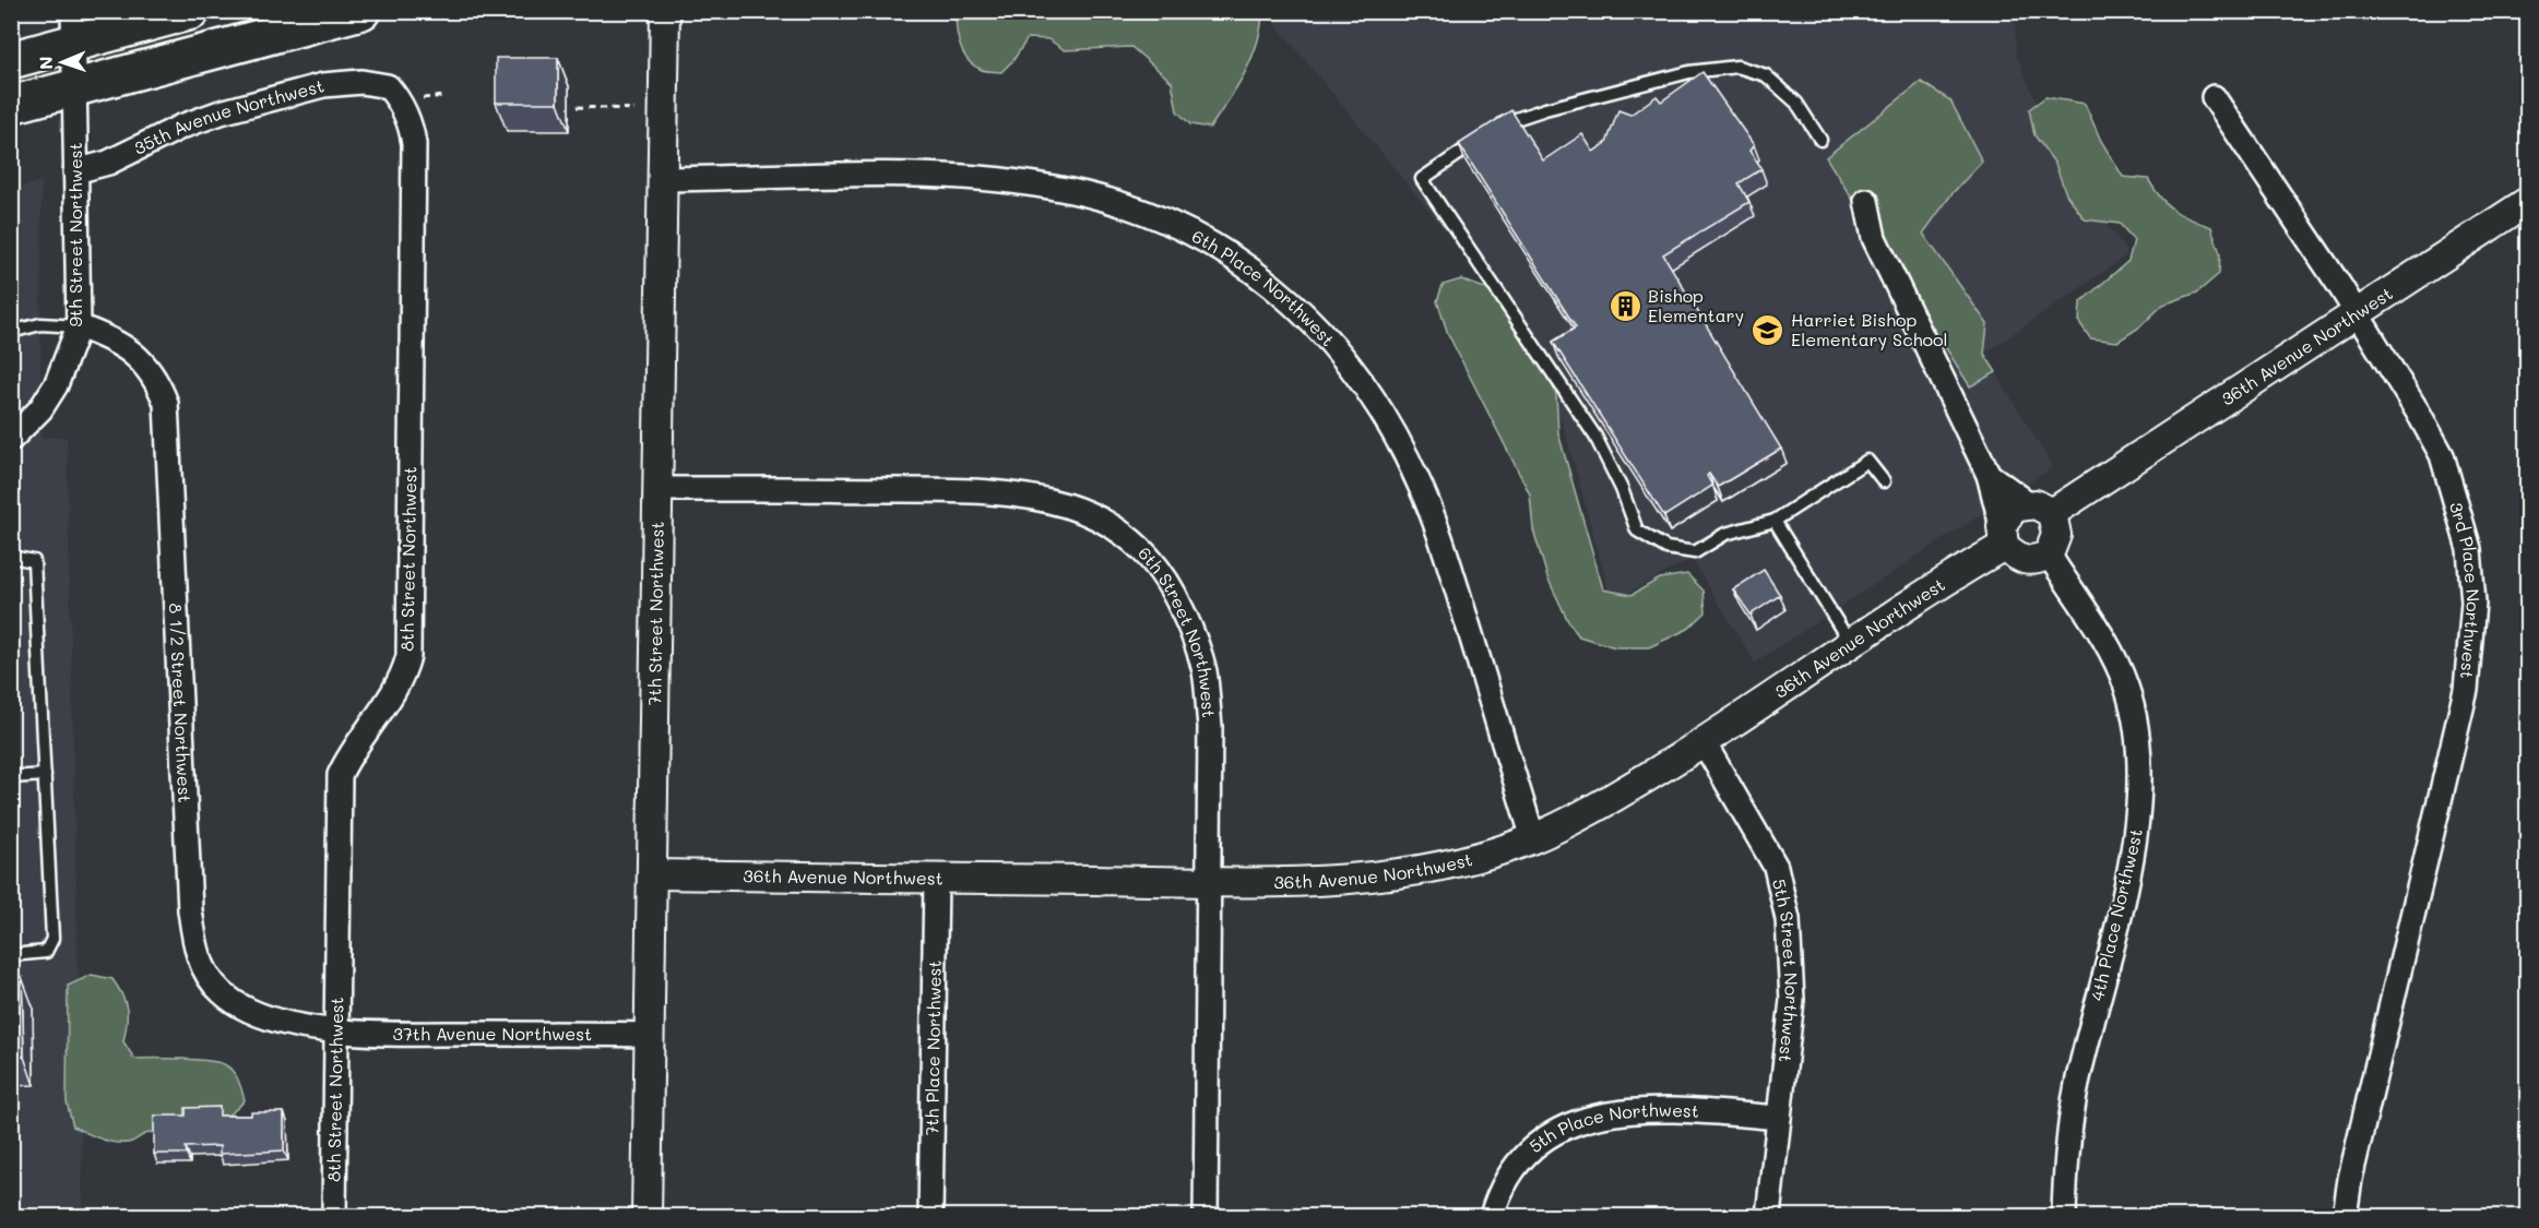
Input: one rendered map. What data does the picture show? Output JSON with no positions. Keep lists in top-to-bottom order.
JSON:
{
  "streets": {
    "street": [
      "35th Avenue Northwest",
      "9th Street Northwest",
      "6th Place Northwest",
      "36th Avenue Northwest",
      "8th Street Northwest",
      "3rd Place Northwest",
      "7th Street Northwest",
      "6th Street Northwest",
      "8 1/2 Street Northwest",
      "4th Place Northwest",
      "5th Street Northwest",
      "37th Avenue Northwest",
      "7th Place Northwest",
      "5th Place Northwest"
    ]
  },
  "crossings": [
    ["35th Avenue Northwest", "9th Street Northwest"],
    ["35th Avenue Northwest", "8th Street Northwest"],
    ["9th Street Northwest", "8 1/2 Street Northwest"],
    ["6th Place Northwest", "36th Avenue Northwest"],
    ["6th Place Northwest", "7th Street Northwest"],
    ["36th Avenue Northwest", "3rd Place Northwest"],
    ["36th Avenue Northwest", "7th Street Northwest"],
    ["36th Avenue Northwest", "6th Street Northwest"],
    ["36th Avenue Northwest", "4th Place Northwest"],
    ["36th Avenue Northwest", "5th Street Northwest"],
    ["36th Avenue Northwest", "7th Place Northwest"],
    ["8th Street Northwest", "8 1/2 Street Northwest"],
    ["8th Street Northwest", "37th Avenue Northwest"],
    ["7th Street Northwest", "6th Street Northwest"],
    ["7th Street Northwest", "37th Avenue Northwest"],
    ["8 1/2 Street Northwest", "37th Avenue Northwest"],
    ["5th Street Northwest", "5th Place Northwest"]
  ],
  "places": {
    "building": ["Bishop Elementary"],
    "school or university": ["Harriet Bishop Elementary School"]
  },
  "north": "left"
}
